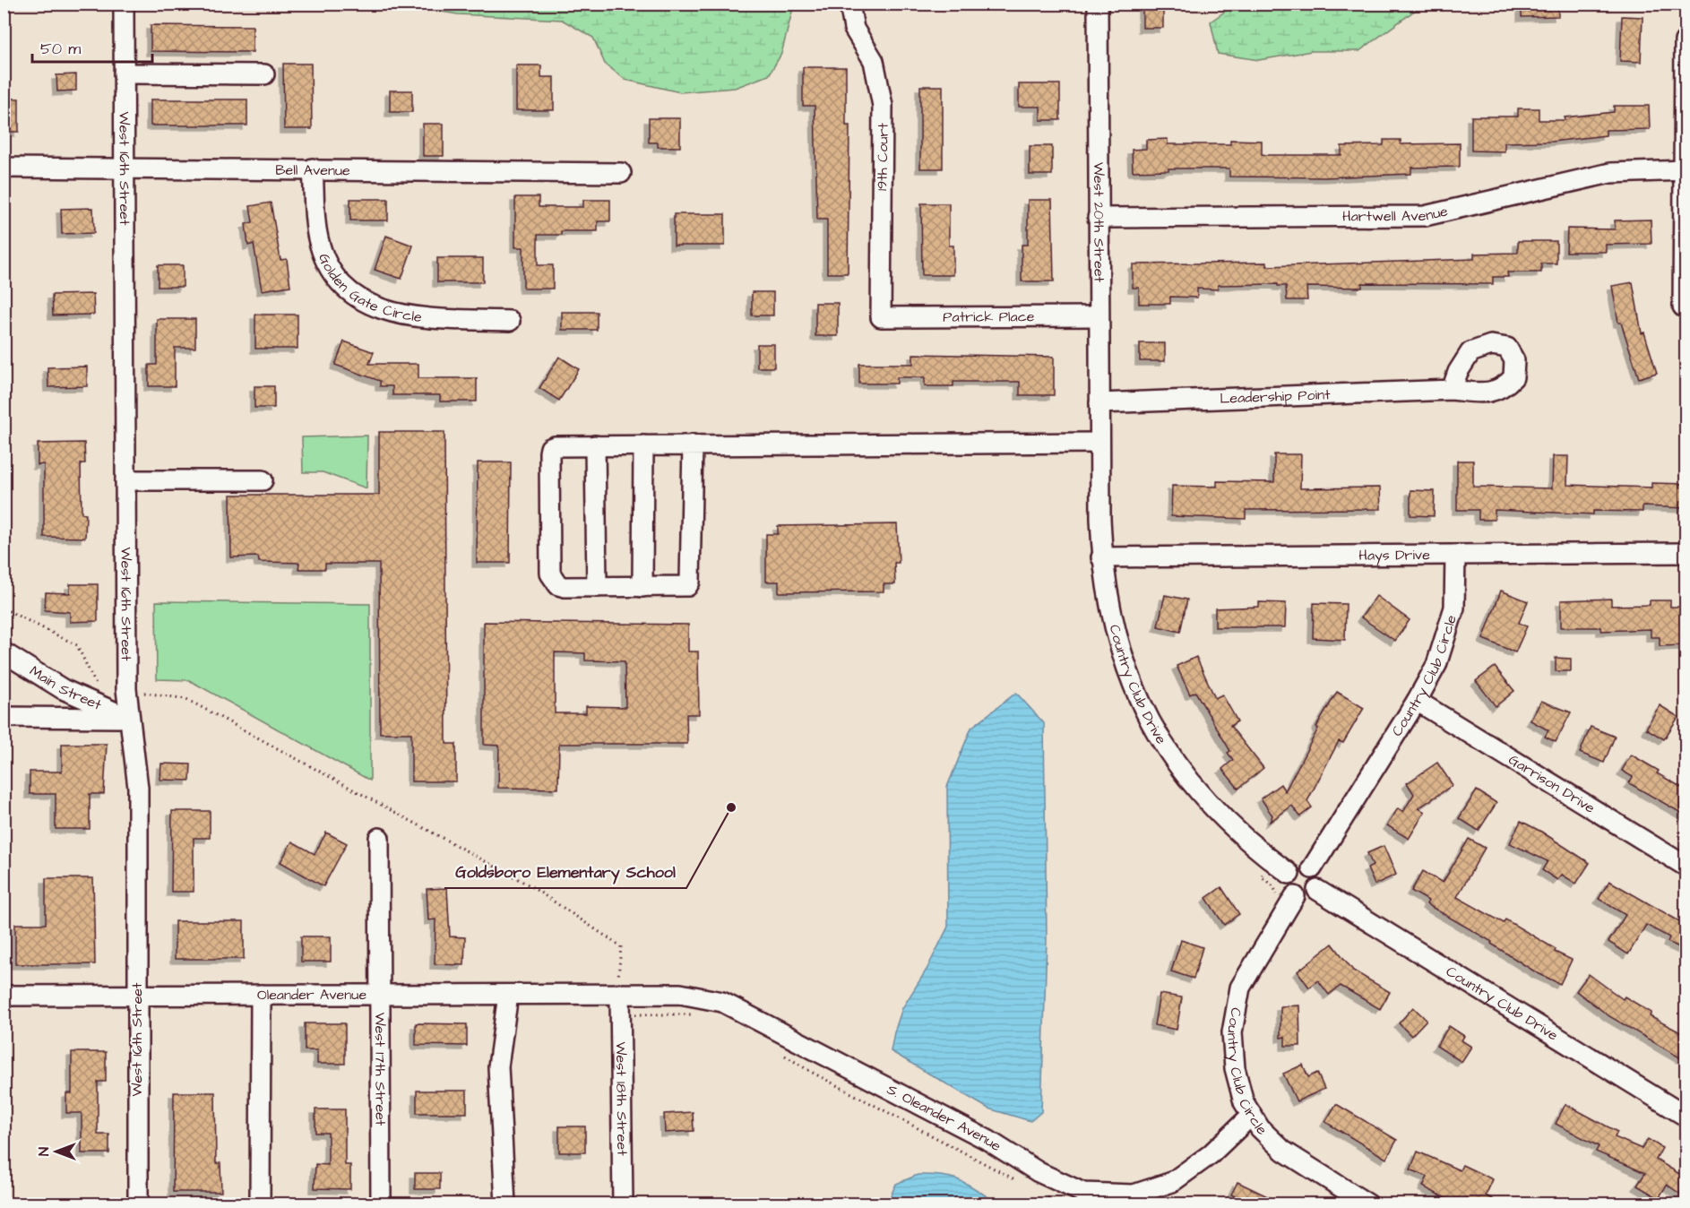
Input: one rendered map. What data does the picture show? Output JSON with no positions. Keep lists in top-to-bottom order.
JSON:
{
  "streets": {
    "street": [
      "19th Court",
      "West 16th Street",
      "Bell Avenue",
      "Hartwell Avenue",
      "West 20th Street",
      "Golden Gate Circle",
      "Patrick Place",
      "Leadership Point",
      "Hays Drive",
      "Country Club Circle",
      "Country Club Drive",
      "Main Street",
      "Garrison Drive",
      "Oleander Avenue",
      "West 17th Street",
      "West 18th Street",
      "S. Oleander Avenue"
    ]
  },
  "crossings": [
    ["19th Court", "Patrick Place"],
    ["West 16th Street", "Bell Avenue"],
    ["West 16th Street", "Main Street"],
    ["West 16th Street", "Oleander Avenue"],
    ["Bell Avenue", "Golden Gate Circle"],
    ["Hartwell Avenue", "West 20th Street"],
    ["West 20th Street", "Patrick Place"],
    ["West 20th Street", "Leadership Point"],
    ["West 20th Street", "Country Club Drive"],
    ["Hays Drive", "Country Club Circle"],
    ["Hays Drive", "Country Club Drive"],
    ["Country Club Circle", "Country Club Drive"],
    ["Country Club Circle", "Garrison Drive"],
    ["Country Club Circle", "S. Oleander Avenue"],
    ["Oleander Avenue", "West 17th Street"],
    ["Oleander Avenue", "West 18th Street"],
    ["Oleander Avenue", "S. Oleander Avenue"],
    ["West 18th Street", "S. Oleander Avenue"]
  ],
  "places": ["Goldsboro Elementary School"],
  "scale_bar": "50 m",
  "north": "left"
}
